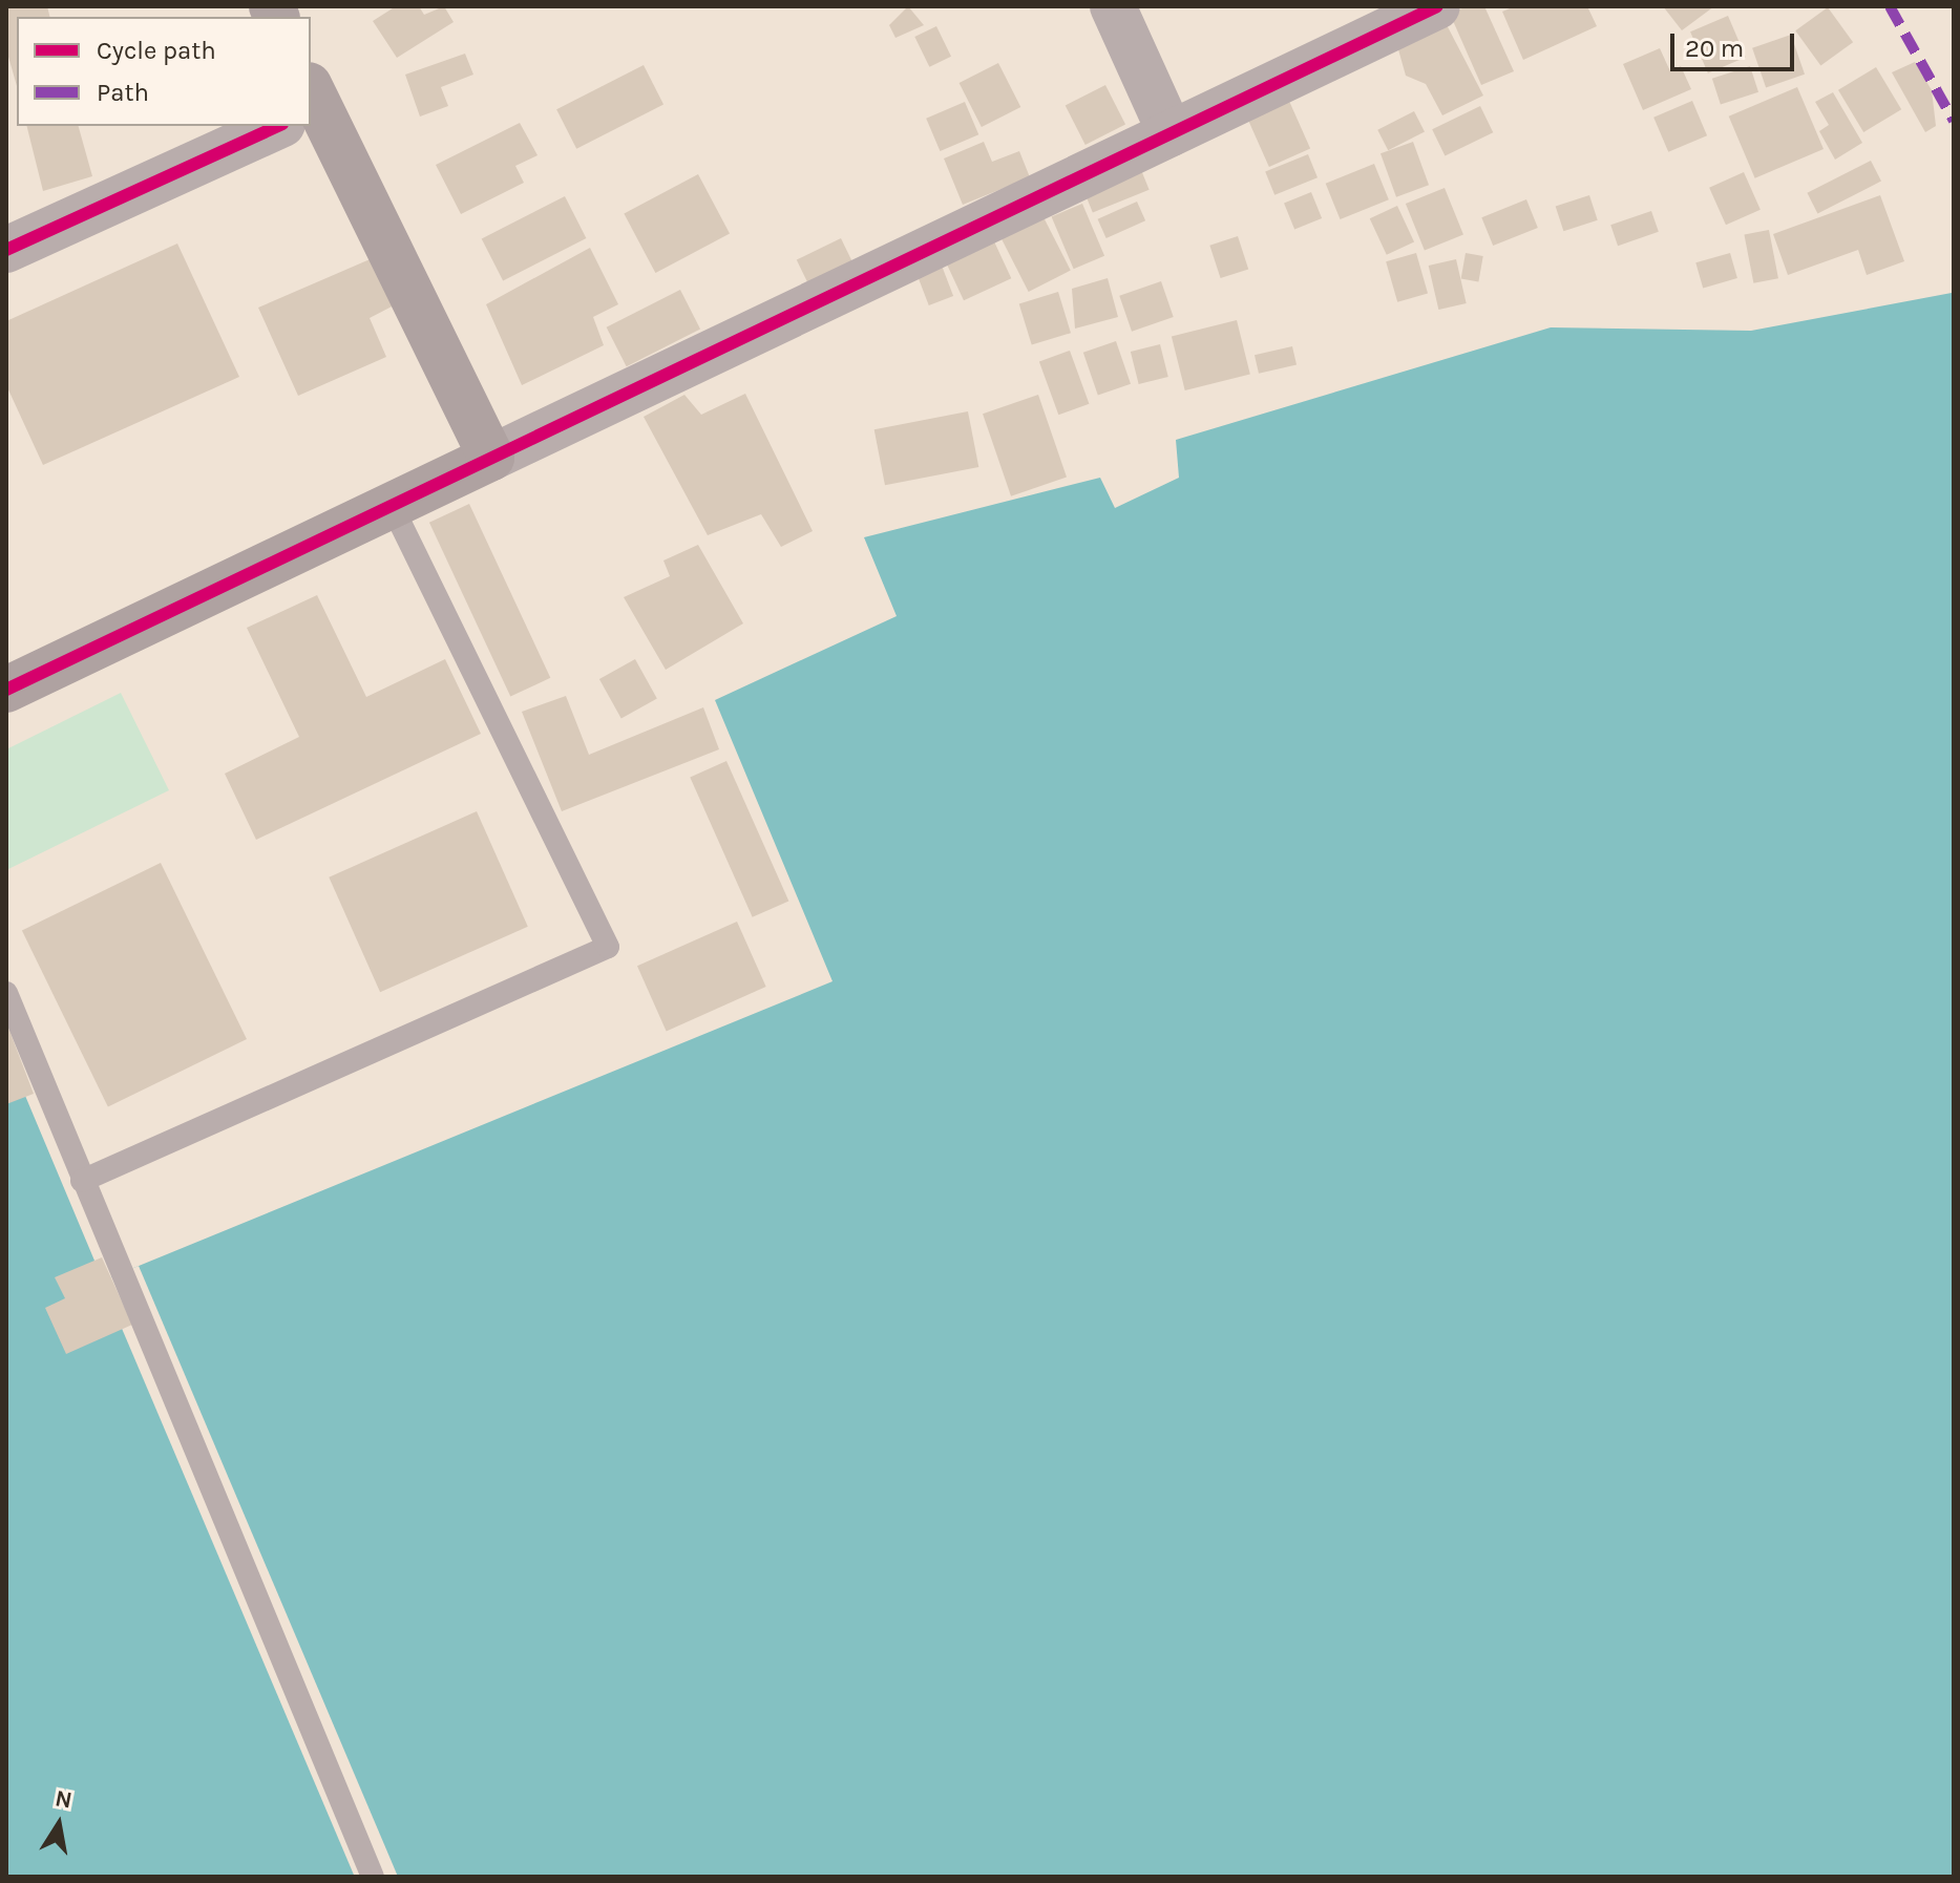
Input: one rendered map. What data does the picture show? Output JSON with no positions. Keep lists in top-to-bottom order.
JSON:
{
  "legend": ["Cycle path", "Path"],
  "scale_bar": "20 m",
  "north": "top"
}
